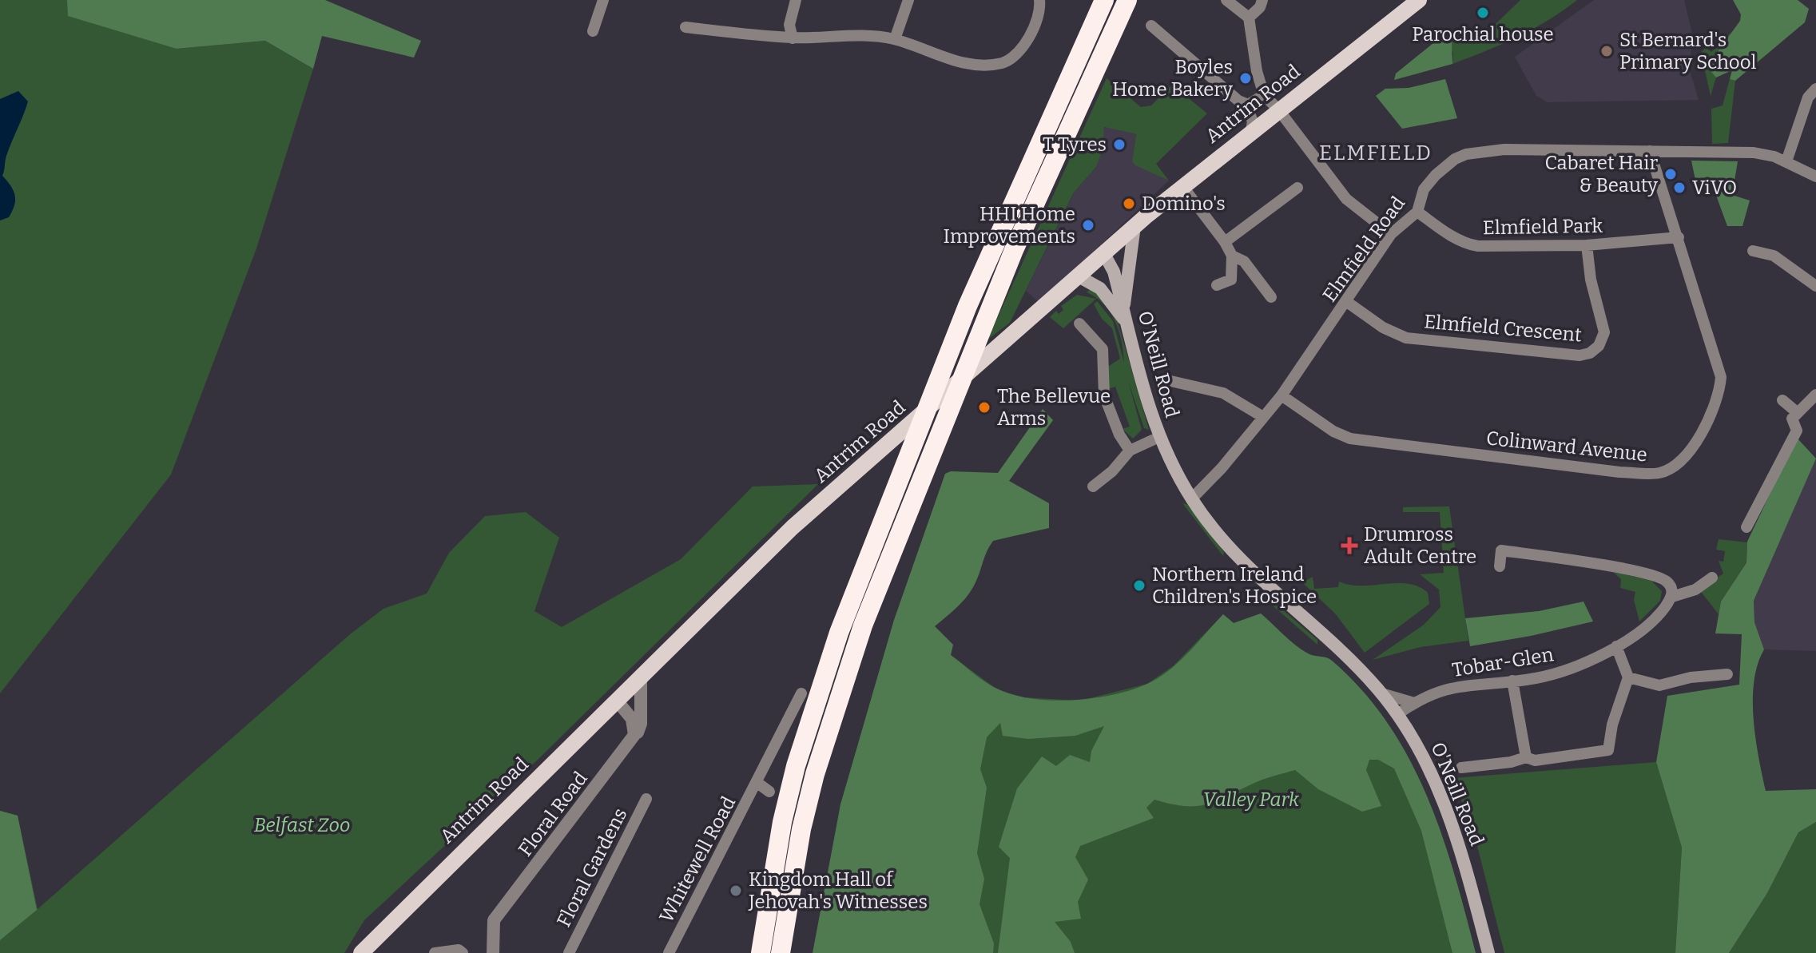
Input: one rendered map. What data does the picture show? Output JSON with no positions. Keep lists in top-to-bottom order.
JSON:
{
  "streets": {
    "main road": ["Antrim Road", "O'Neill Road"],
    "street": [
      "Elmfield Park",
      "Elmfield Road",
      "Elmfield Crescent",
      "Colinward Avenue",
      "Tobar-Glen",
      "Floral Road",
      "Whitewell Road",
      "Floral Gardens"
    ]
  },
  "crossings": [
    ["Antrim Road", "O'Neill Road"],
    ["Elmfield Park", "Elmfield Road"],
    ["Elmfield Park", "Elmfield Crescent"],
    ["Elmfield Park", "Colinward Avenue"],
    ["Elmfield Road", "Elmfield Crescent"],
    ["Elmfield Road", "O'Neill Road"],
    ["Elmfield Road", "Colinward Avenue"],
    ["O'Neill Road", "Tobar-Glen"]
  ],
  "districts": ["ELMFIELD"],
  "parks": ["Valley Park", "Belfast Zoo"],
  "places": {
    "other": [
      "Parochial house",
      "St Bernard's Primary School",
      "Boyles Home Bakery",
      "T Tyres",
      "Cabaret Hair & Beauty",
      "ViVO",
      "Domino's",
      "HHI Home Improvements",
      "The Bellevue Arms",
      "Northern Ireland Children's Hospice",
      "Kingdom Hall of Jehovah's Witnesses"
    ],
    "health": ["Drumross Adult Centre"]
  }
}
